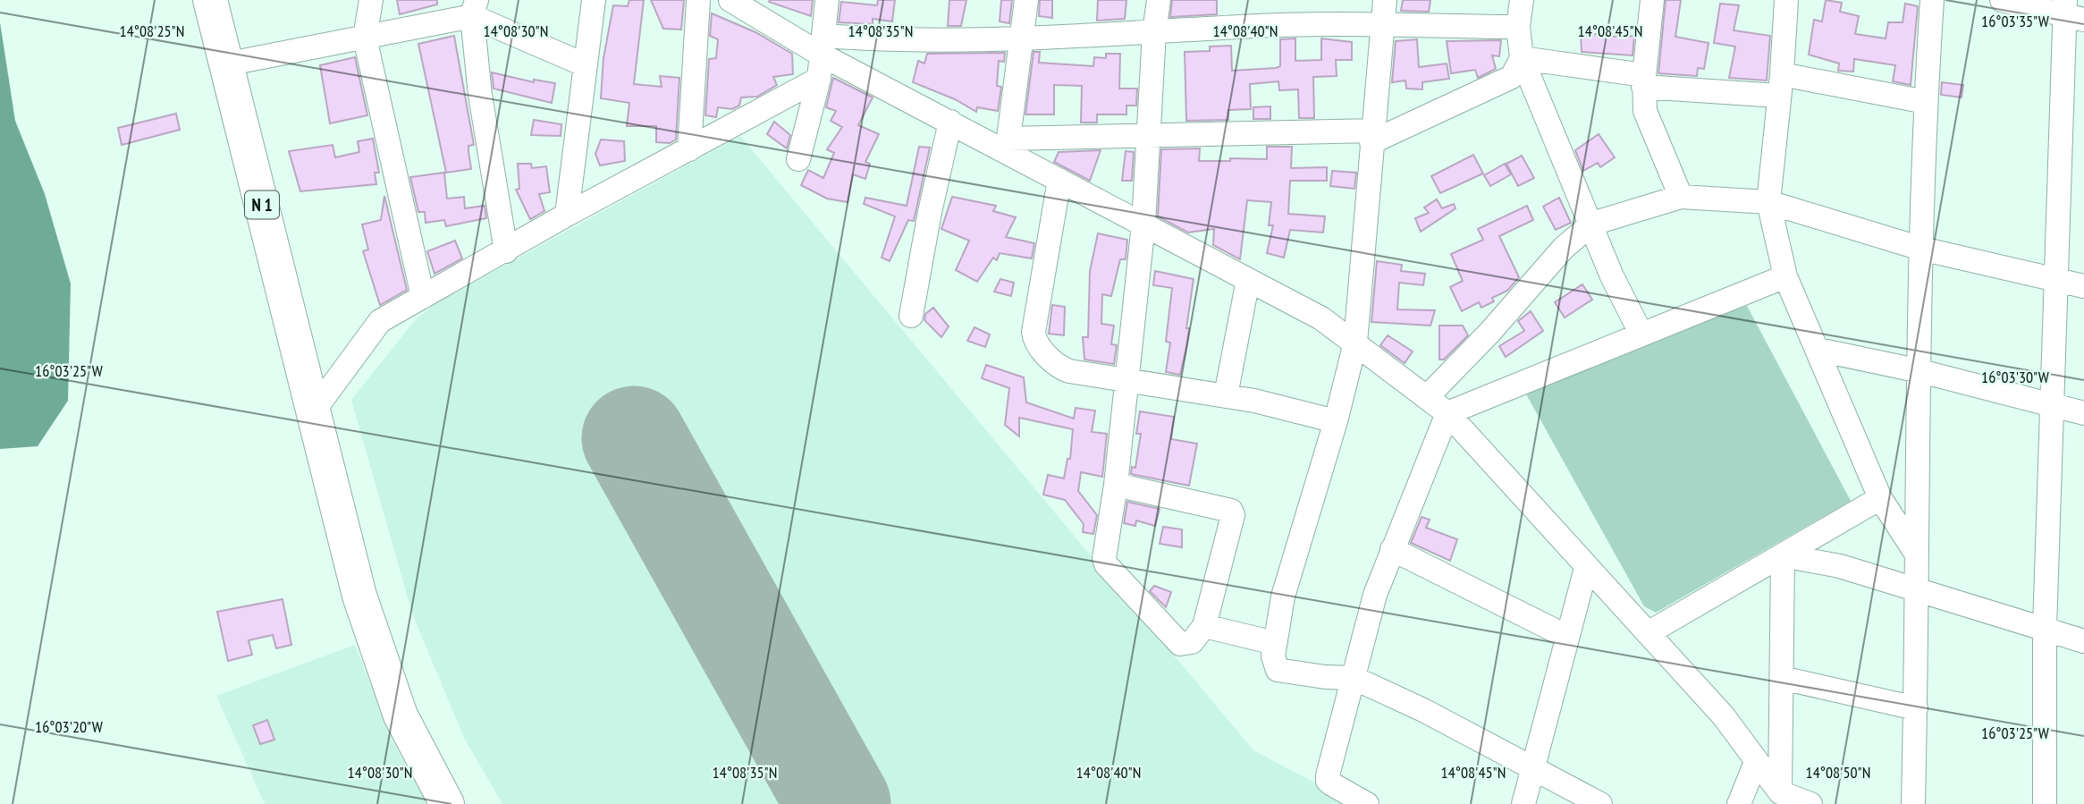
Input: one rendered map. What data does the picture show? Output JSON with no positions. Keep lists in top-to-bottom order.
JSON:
{
  "streets": {
    "highway": ["N 1"]
  },
  "coordinates": [
    "16°03'35\"W",
    "14°08'25\"N",
    "14°08'30\"N",
    "14°08'35\"N",
    "14°08'40\"N",
    "14°08'45\"N",
    "16°03'25\"W",
    "16°03'30\"W",
    "16°03'20\"W",
    "14°08'50\"N"
  ]
}
